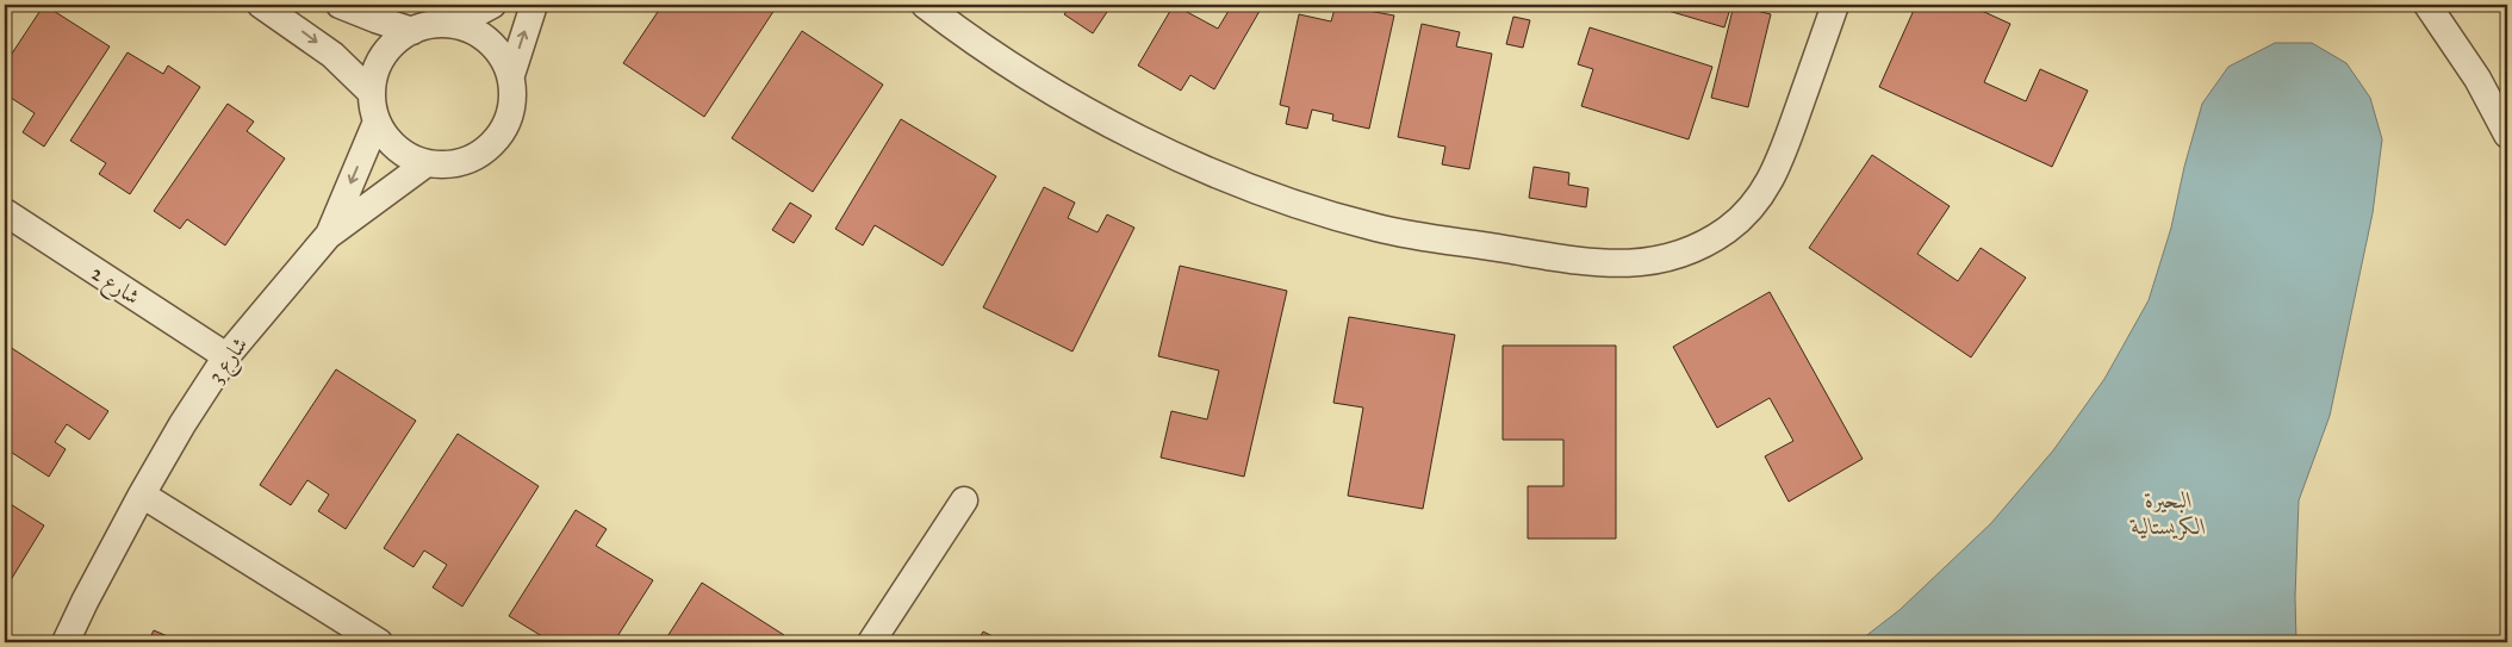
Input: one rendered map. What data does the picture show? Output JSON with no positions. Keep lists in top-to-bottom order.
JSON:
{
  "streets": {
    "street": ["شارع 2", "شارع 3"]
  },
  "crossings": [
    ["شارع 2", "شارع 3"]
  ],
  "water": ["البحيرة الكريستالية"]
}
